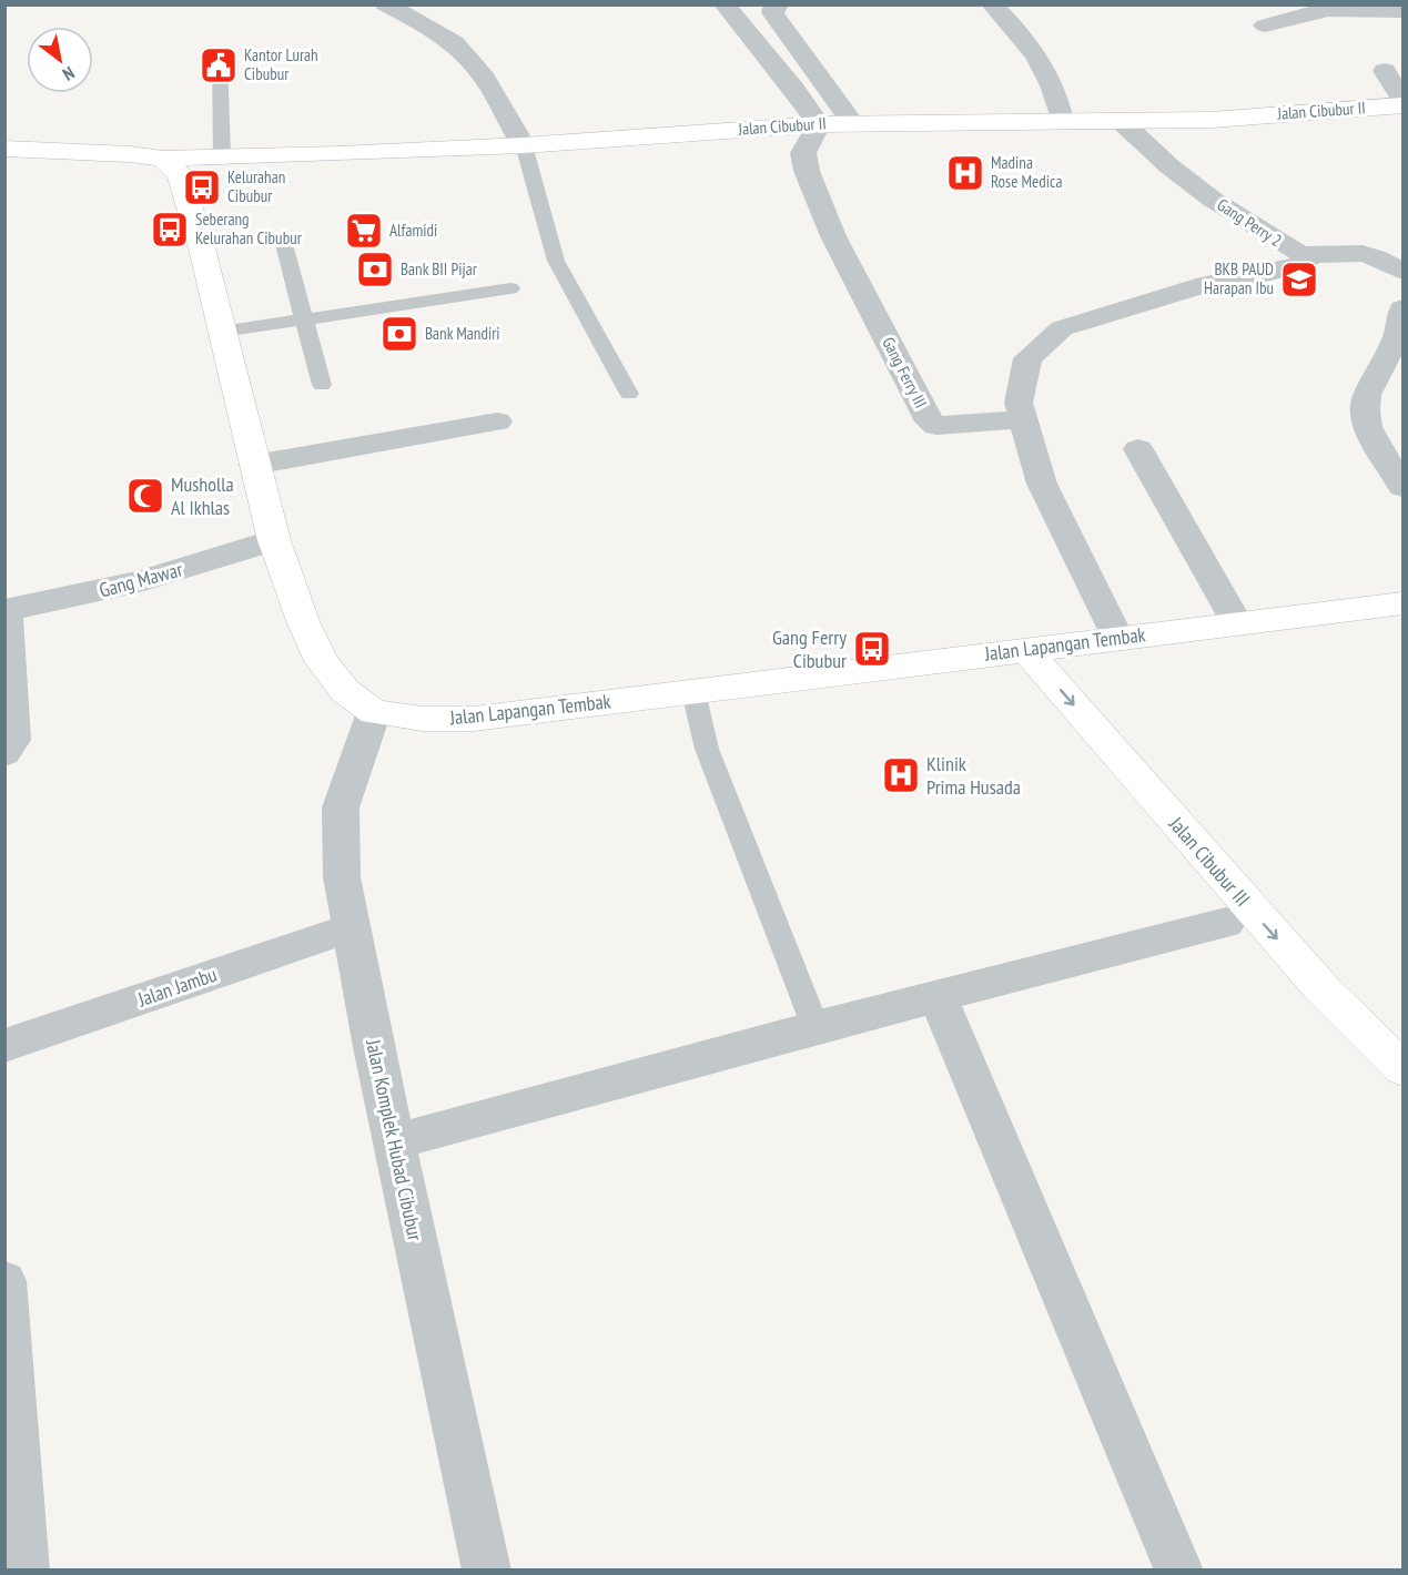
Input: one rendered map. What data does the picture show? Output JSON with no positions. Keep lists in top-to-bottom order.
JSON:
{
  "streets": {
    "street": [
      "Jalan Cibubur II",
      "Gang Perry 2",
      "Gang Ferry III",
      "Gang Mawar",
      "Jalan Lapangan Tembak",
      "Jalan Cibubur III",
      "Jalan Jambu",
      "Jalan Komplek Hubad Cibubur"
    ]
  },
  "crossings": [
    ["Jalan Cibubur II", "Gang Perry 2"],
    ["Jalan Cibubur II", "Gang Ferry III"],
    ["Jalan Cibubur II", "Jalan Lapangan Tembak"],
    ["Gang Mawar", "Jalan Lapangan Tembak"],
    ["Jalan Lapangan Tembak", "Jalan Cibubur III"],
    ["Jalan Lapangan Tembak", "Jalan Komplek Hubad Cibubur"],
    ["Jalan Jambu", "Jalan Komplek Hubad Cibubur"]
  ],
  "places": {
    "public building": ["Kantor Lurah Cibubur"],
    "hospital": ["Madina Rose Medica", "Klinik Prima Husada"],
    "bus stop": ["Kelurahan Cibubur", "Seberang Kelurahan Cibubur", "Gang Ferry Cibubur"],
    "supermarket": ["Alfamidi"],
    "bank": ["Bank BII Pijar", "Bank Mandiri"],
    "school or university": ["BKB PAUD Harapan Ibu"],
    "mosque": ["Musholla Al Ikhlas"]
  },
  "north": "bottom right"
}
